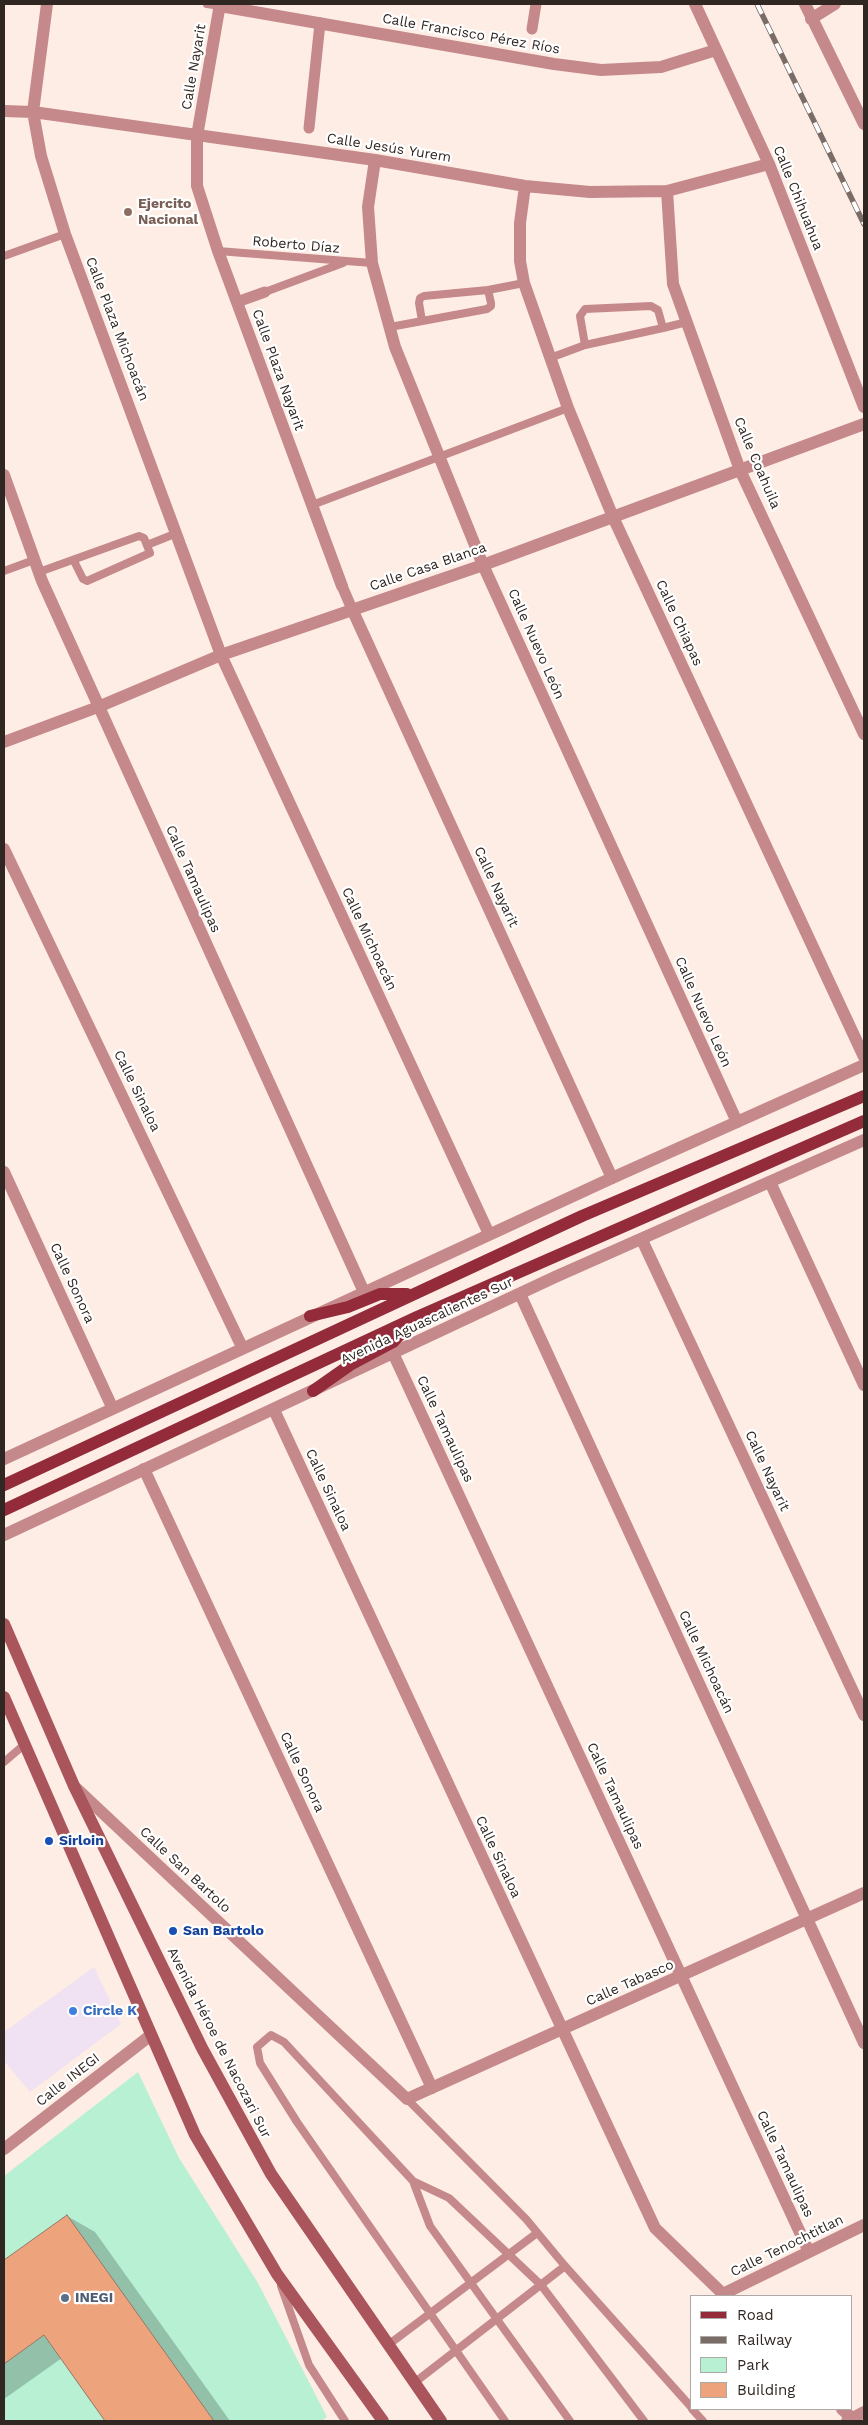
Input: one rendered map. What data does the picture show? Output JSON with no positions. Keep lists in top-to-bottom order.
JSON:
{
  "streets": {
    "main road": ["Avenida Aguascalientes Sur", "Avenida Héroe de Nacozari Sur"],
    "street": [
      "Calle Francisco Pérez Ríos",
      "Calle Nayarit",
      "Calle Jesús Yurem",
      "Calle Chihuahua",
      "Calle Plaza Michoacán",
      "Calle Plaza Nayarit",
      "Calle Coahuila",
      "Calle Casa Blanca",
      "Calle Chiapas",
      "Calle Nuevo León",
      "Calle Tamaulipas",
      "Calle Michoacán",
      "Calle Sinaloa",
      "Calle Sonora",
      "Calle San Bartolo",
      "Calle Tabasco",
      "Calle INEGI",
      "Calle Tenochtitlan"
    ],
    "lane": ["Roberto Díaz"]
  },
  "crossings": [
    ["Calle Francisco Pérez Ríos", "Calle Nayarit"],
    ["Calle Francisco Pérez Ríos", "Calle Chihuahua"],
    ["Calle Nayarit", "Calle Jesús Yurem"],
    ["Calle Nayarit", "Calle Plaza Nayarit"],
    ["Calle Nayarit", "Calle Casa Blanca"],
    ["Calle Nayarit", "Avenida Aguascalientes Sur"],
    ["Calle Jesús Yurem", "Calle Chihuahua"],
    ["Calle Jesús Yurem", "Calle Plaza Michoacán"],
    ["Calle Jesús Yurem", "Calle Plaza Nayarit"],
    ["Calle Jesús Yurem", "Calle Coahuila"],
    ["Calle Jesús Yurem", "Calle Chiapas"],
    ["Calle Jesús Yurem", "Calle Nuevo León"],
    ["Roberto Díaz", "Calle Plaza Nayarit"],
    ["Roberto Díaz", "Calle Nuevo León"],
    ["Calle Plaza Michoacán", "Calle Casa Blanca"],
    ["Calle Plaza Michoacán", "Calle Michoacán"],
    ["Calle Plaza Nayarit", "Calle Casa Blanca"],
    ["Calle Coahuila", "Calle Casa Blanca"],
    ["Calle Casa Blanca", "Calle Chiapas"],
    ["Calle Casa Blanca", "Calle Nuevo León"],
    ["Calle Casa Blanca", "Calle Tamaulipas"],
    ["Calle Casa Blanca", "Calle Michoacán"],
    ["Calle Tamaulipas", "Avenida Aguascalientes Sur"],
    ["Calle Tamaulipas", "Calle Tabasco"],
    ["Calle Tamaulipas", "Calle Tenochtitlan"],
    ["Calle Michoacán", "Avenida Aguascalientes Sur"],
    ["Calle Michoacán", "Calle Tabasco"],
    ["Calle Sinaloa", "Avenida Aguascalientes Sur"],
    ["Calle Sinaloa", "Calle Tabasco"],
    ["Calle Sinaloa", "Calle Tenochtitlan"],
    ["Calle Sonora", "Avenida Aguascalientes Sur"],
    ["Calle Sonora", "Calle Tabasco"],
    ["Calle San Bartolo", "Calle Tabasco"],
    ["Calle San Bartolo", "Avenida Héroe de Nacozari Sur"]
  ],
  "places": [
    "Ejercito Nacional",
    "Sirloin",
    "San Bartolo",
    "Circle K",
    "INEGI"
  ],
  "legend": [
    "Road",
    "Railway",
    "Park",
    "Building"
  ]
}
